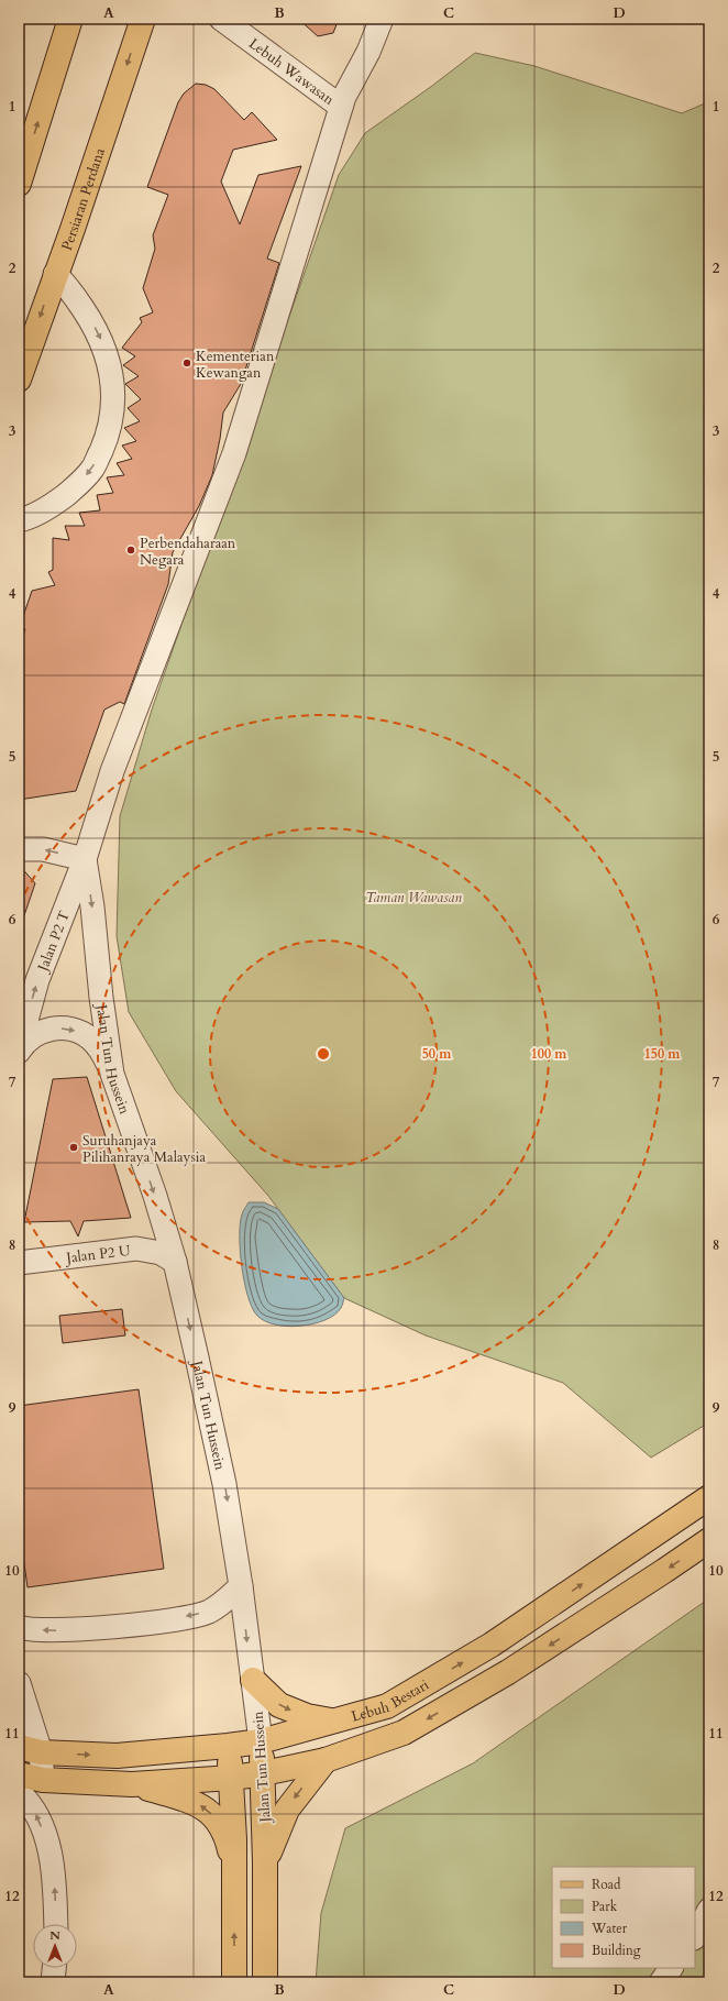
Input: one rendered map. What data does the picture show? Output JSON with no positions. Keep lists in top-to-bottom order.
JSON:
{
  "streets": {
    "main road": ["Persiaran Perdana", "Jalan Tun Hussein", "Lebuh Bestari"],
    "street": ["Lebuh Wawasan", "Jalan P2 T", "Jalan P2 U"]
  },
  "crossings": [
    ["Lebuh Wawasan", "Jalan P2 T"],
    ["Jalan P2 T", "Jalan Tun Hussein"],
    ["Jalan Tun Hussein", "Jalan P2 U"],
    ["Jalan Tun Hussein", "Lebuh Bestari"]
  ],
  "one_way": ["Jalan Tun Hussein"],
  "parks": ["Taman Wawasan"],
  "places": ["Kementerian Kewangan", "Perbendaharaan Negara", "Suruhanjaya Pilihanraya Malaysia"],
  "legend": [
    "Road",
    "Park",
    "Water",
    "Building"
  ],
  "north": "top",
  "grid": {
    "columns": [
      "A",
      "B",
      "C",
      "D"
    ],
    "rows": [
      "1",
      "2",
      "3",
      "4",
      "5",
      "6",
      "7",
      "8",
      "9",
      "10",
      "11",
      "12"
    ]
  },
  "rings": ["50 m", "100 m", "150 m"]
}
